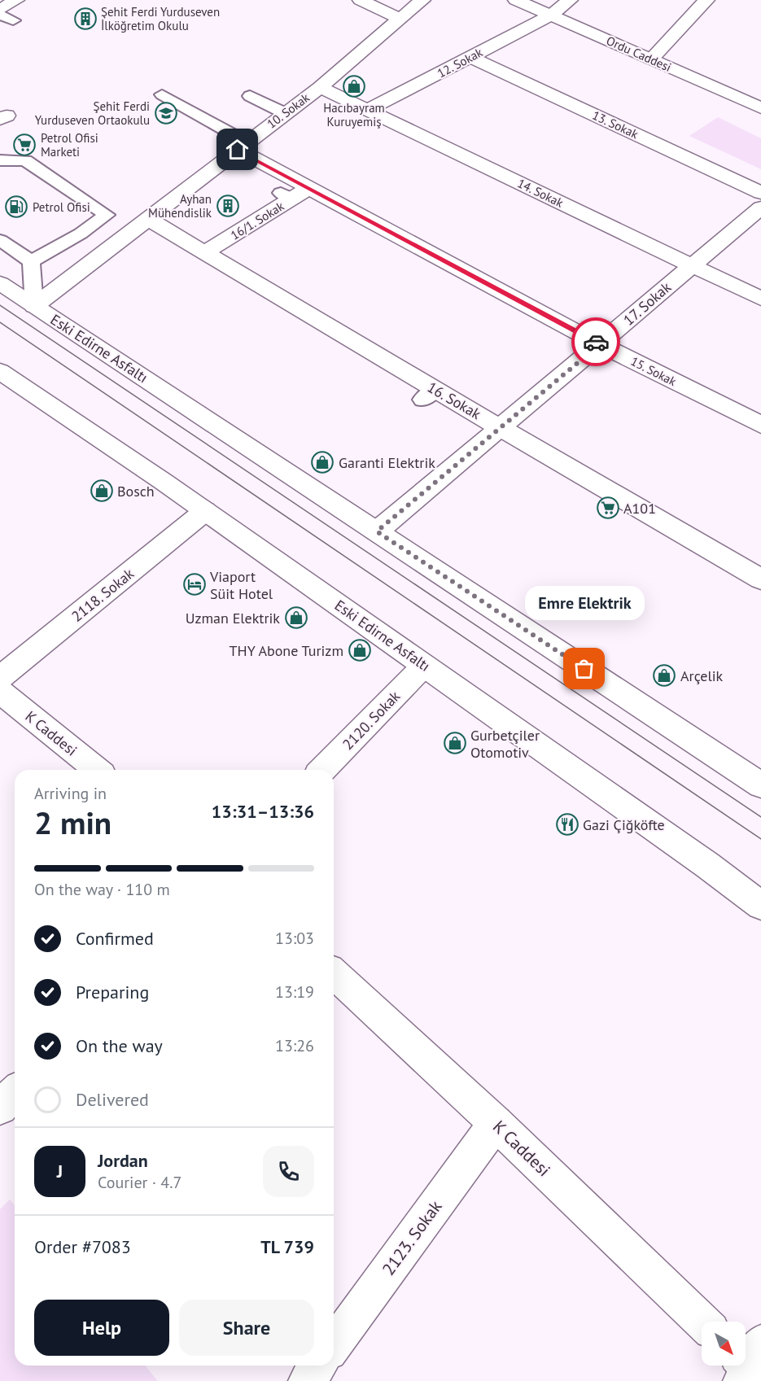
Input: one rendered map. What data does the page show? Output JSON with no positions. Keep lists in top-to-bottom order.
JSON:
{
  "streets": {
    "street": [
      "Ordu Caddesi",
      "12. Sokak",
      "10. Sokak",
      "13. Sokak",
      "14. Sokak",
      "16/1. Sokak",
      "17. Sokak",
      "Eski Edirne Asfaltı",
      "15. Sokak",
      "16. Sokak",
      "2118. Sokak",
      "2120. Sokak",
      "K Caddesi",
      "2123. Sokak"
    ]
  },
  "crossings": [
    ["Ordu Caddesi", "12. Sokak"],
    ["12. Sokak", "13. Sokak"],
    ["12. Sokak", "14. Sokak"],
    ["10. Sokak", "14. Sokak"],
    ["10. Sokak", "Eski Edirne Asfaltı"],
    ["10. Sokak", "15. Sokak"],
    ["10. Sokak", "16. Sokak"],
    ["14. Sokak", "17. Sokak"],
    ["16/1. Sokak", "15. Sokak"],
    ["16/1. Sokak", "16. Sokak"],
    ["17. Sokak", "Eski Edirne Asfaltı"],
    ["17. Sokak", "15. Sokak"],
    ["17. Sokak", "16. Sokak"],
    ["Eski Edirne Asfaltı", "2118. Sokak"],
    ["Eski Edirne Asfaltı", "2120. Sokak"],
    ["K Caddesi", "2123. Sokak"]
  ],
  "places": {
    "building": ["Şehit Ferdi Yurduseven İlköğretim Okulu", "Ayhan Mühendislik"],
    "shop": [
      "Hacıbayram Kuruyemiş",
      "Garanti Elektrik",
      "Bosch",
      "Uzman Elektrik",
      "THY Abone Turizm",
      "Arçelik",
      "Gurbetçiler Otomotiv"
    ],
    "school or university": ["Şehit Ferdi Yurduseven Ortaokulu"],
    "supermarket": ["Petrol Ofisi Marketi", "A101"],
    "fuel station": ["Petrol Ofisi"],
    "hotel": ["Viaport Süit Hotel"],
    "other": ["Emre Elektrik"],
    "restaurant": ["Gazi Çiğköfte"]
  },
  "north": "bottom right",
  "page": {
    "bubble": "Emre Elektrik",
    "heading": ["2 min", "Arriving in", "13:31–13:36"],
    "panel": [
      "Jordan",
      "Courier · 4.7",
      "Order #7083",
      "TL 739"
    ],
    "bar": "On the way · 110 m",
    "list": [
      ["Confirmed", "13:03"],
      ["Preparing", "13:19"],
      ["On the way", "13:26"],
      "Delivered"
    ],
    "round": "J",
    "buttons": ["Help", "Share"]
  }
}
